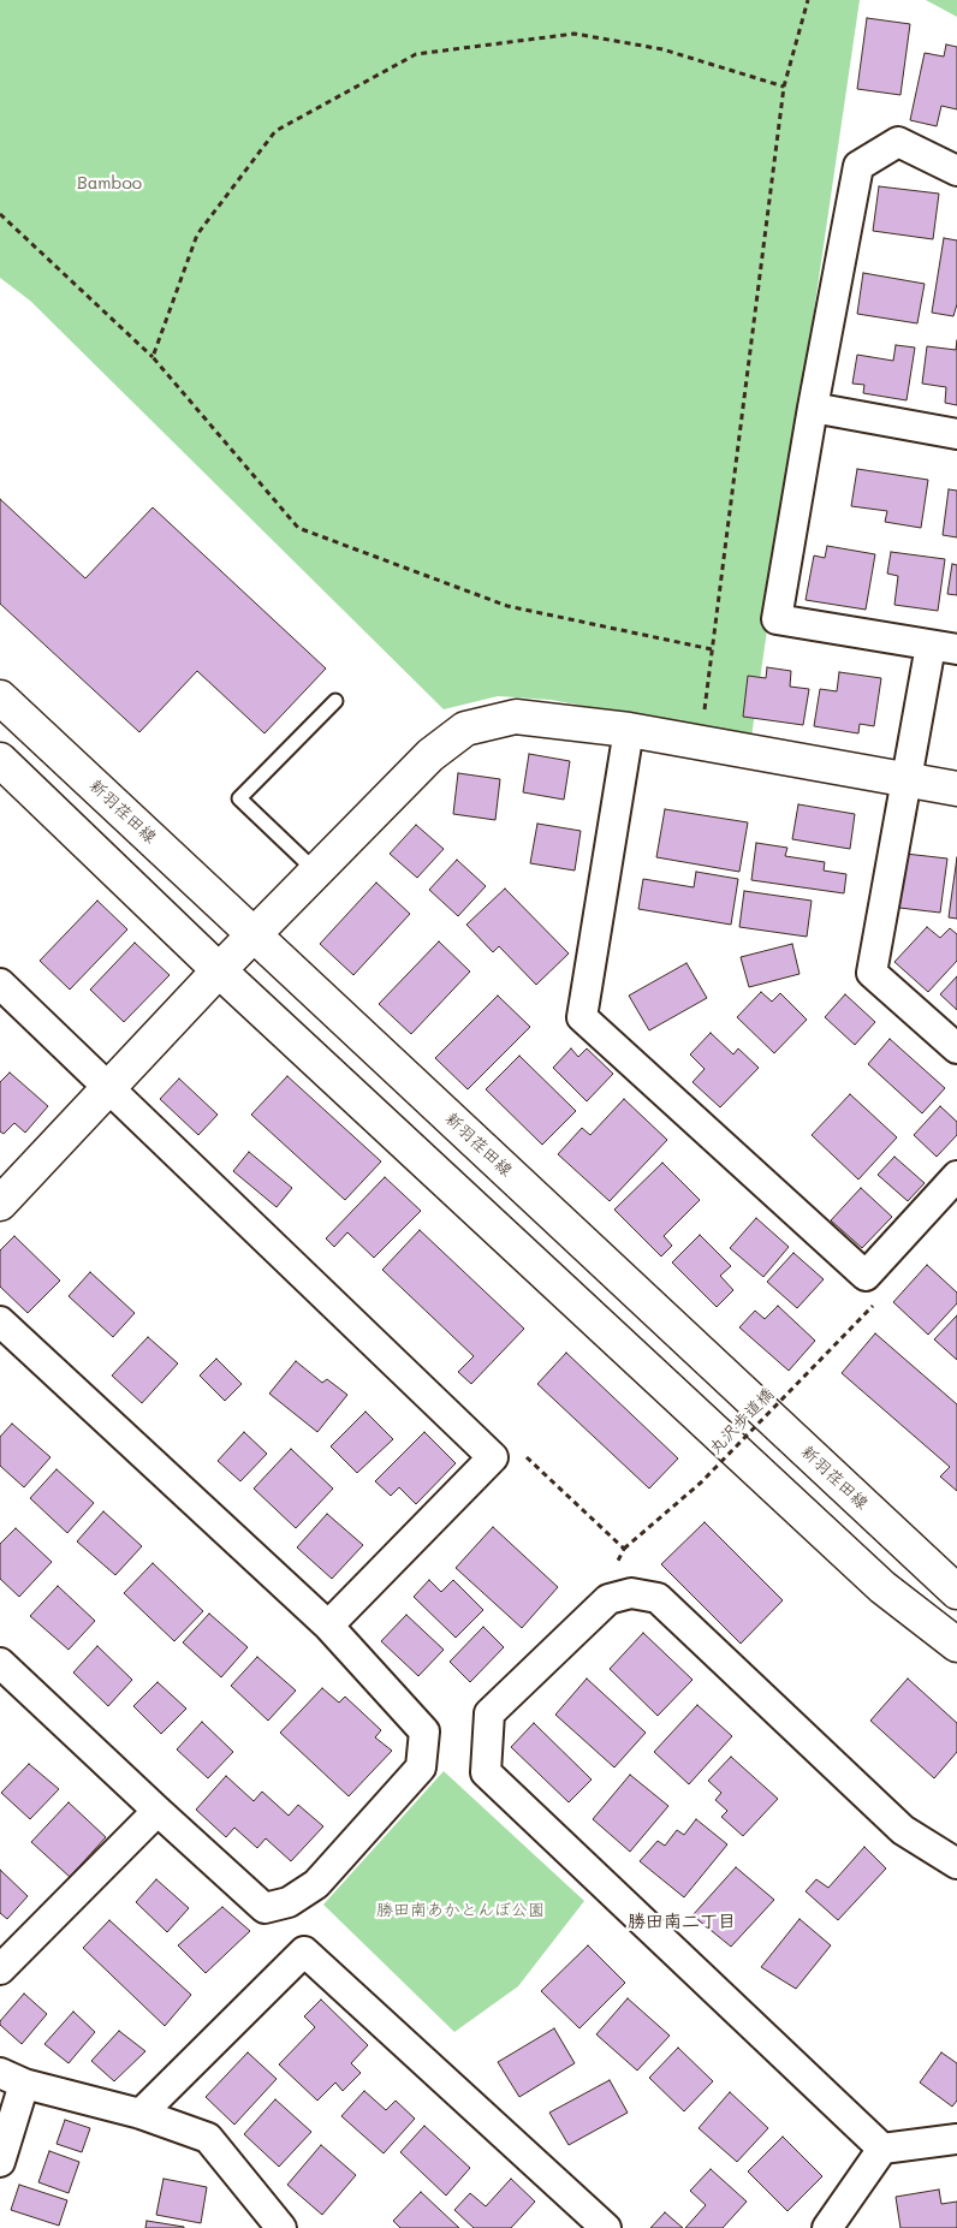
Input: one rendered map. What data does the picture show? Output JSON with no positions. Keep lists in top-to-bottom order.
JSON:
{
  "streets": {
    "street": ["新羽荏田線"],
    "path": ["丸沢歩道橋"]
  },
  "districts": ["勝田南二丁目"],
  "parks": ["Bamboo", "勝田南あかとんぼ公園"]
}
